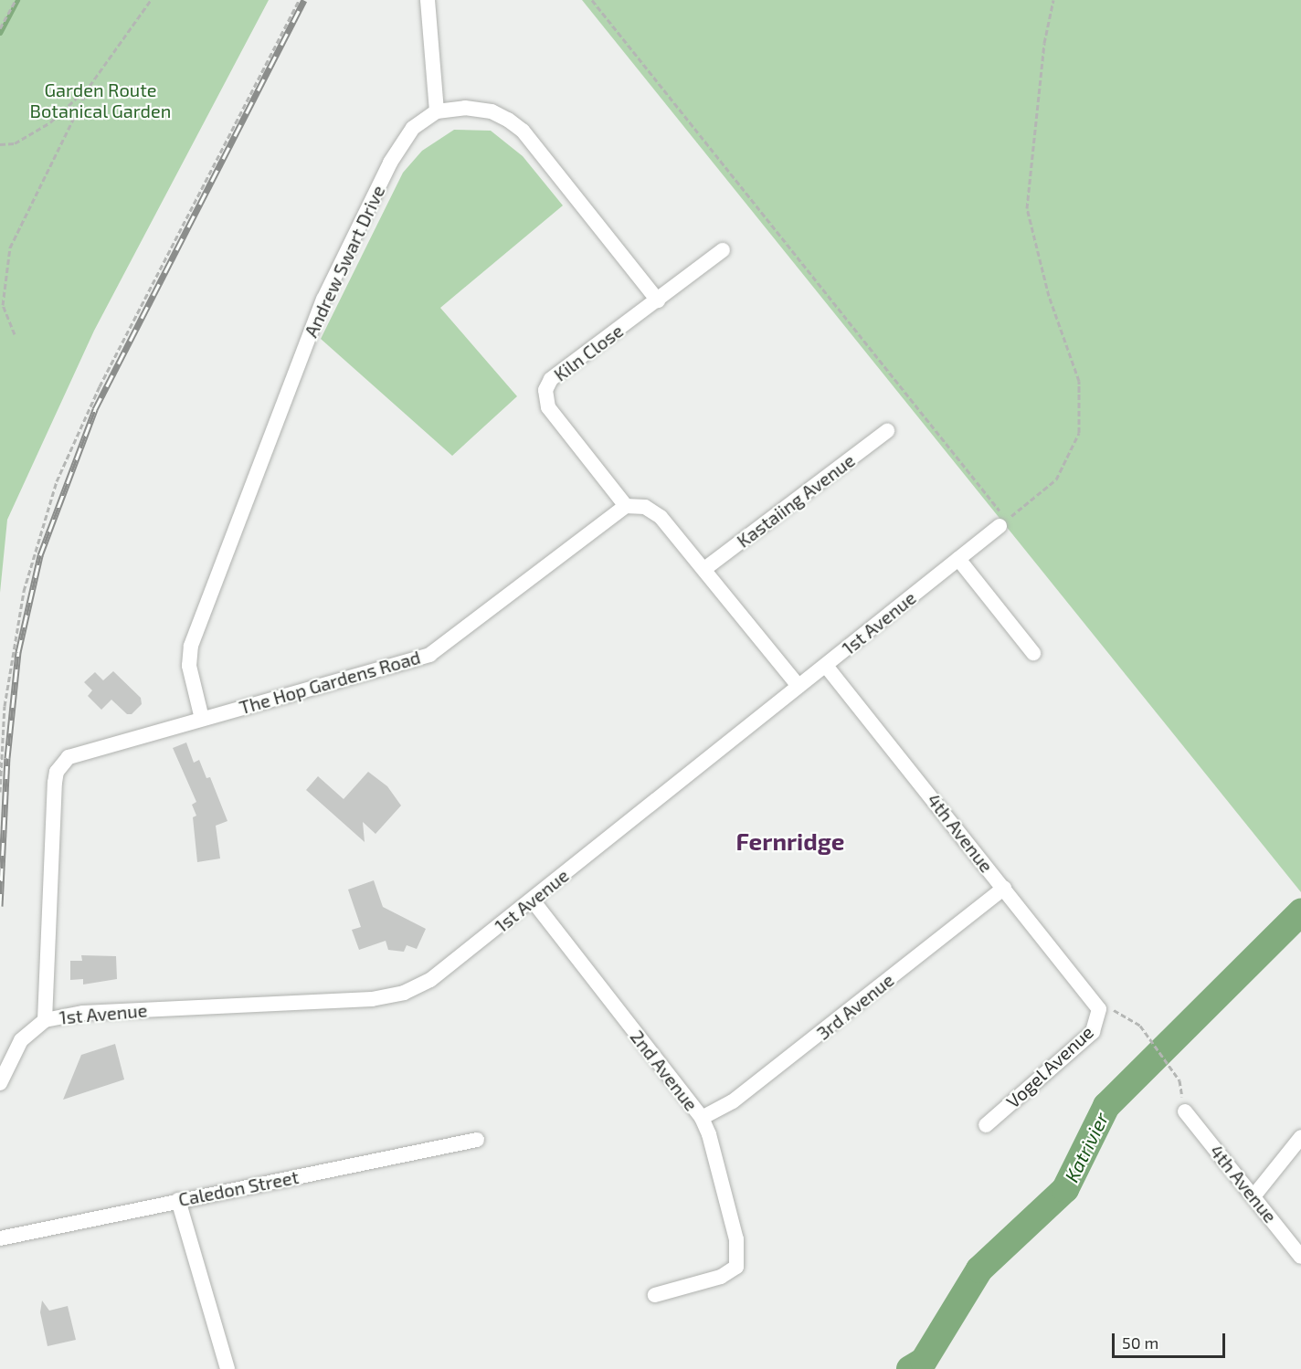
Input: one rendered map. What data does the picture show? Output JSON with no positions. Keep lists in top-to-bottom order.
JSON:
{
  "streets": {
    "street": [
      "Andrew Swart Drive",
      "Kiln Close",
      "Kastaiing Avenue",
      "1st Avenue",
      "The Hop Gardens Road",
      "4th Avenue",
      "3rd Avenue",
      "Vogel Avenue",
      "2nd Avenue",
      "Caledon Street"
    ]
  },
  "crossings": [
    ["Andrew Swart Drive", "Kiln Close"],
    ["Andrew Swart Drive", "The Hop Gardens Road"],
    ["Kiln Close", "The Hop Gardens Road"],
    ["1st Avenue", "The Hop Gardens Road"],
    ["1st Avenue", "4th Avenue"],
    ["1st Avenue", "2nd Avenue"],
    ["4th Avenue", "3rd Avenue"],
    ["4th Avenue", "Vogel Avenue"],
    ["3rd Avenue", "2nd Avenue"]
  ],
  "districts": ["Fernridge"],
  "water": ["Katrivier"],
  "parks": ["Garden Route Botanical Garden"],
  "scale_bar": "50 m"
}
